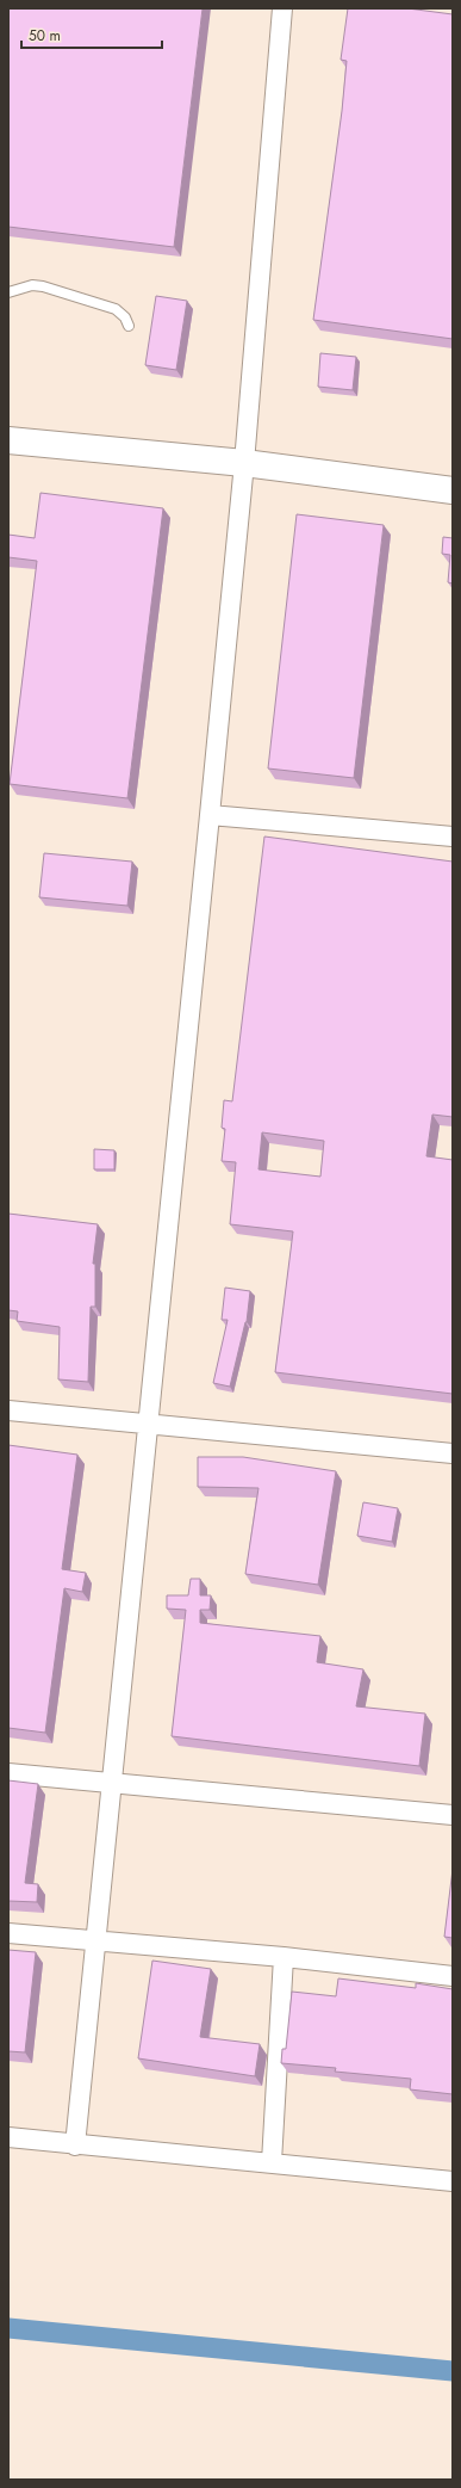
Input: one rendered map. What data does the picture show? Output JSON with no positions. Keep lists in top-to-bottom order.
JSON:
{
  "scale_bar": "50 m"
}
